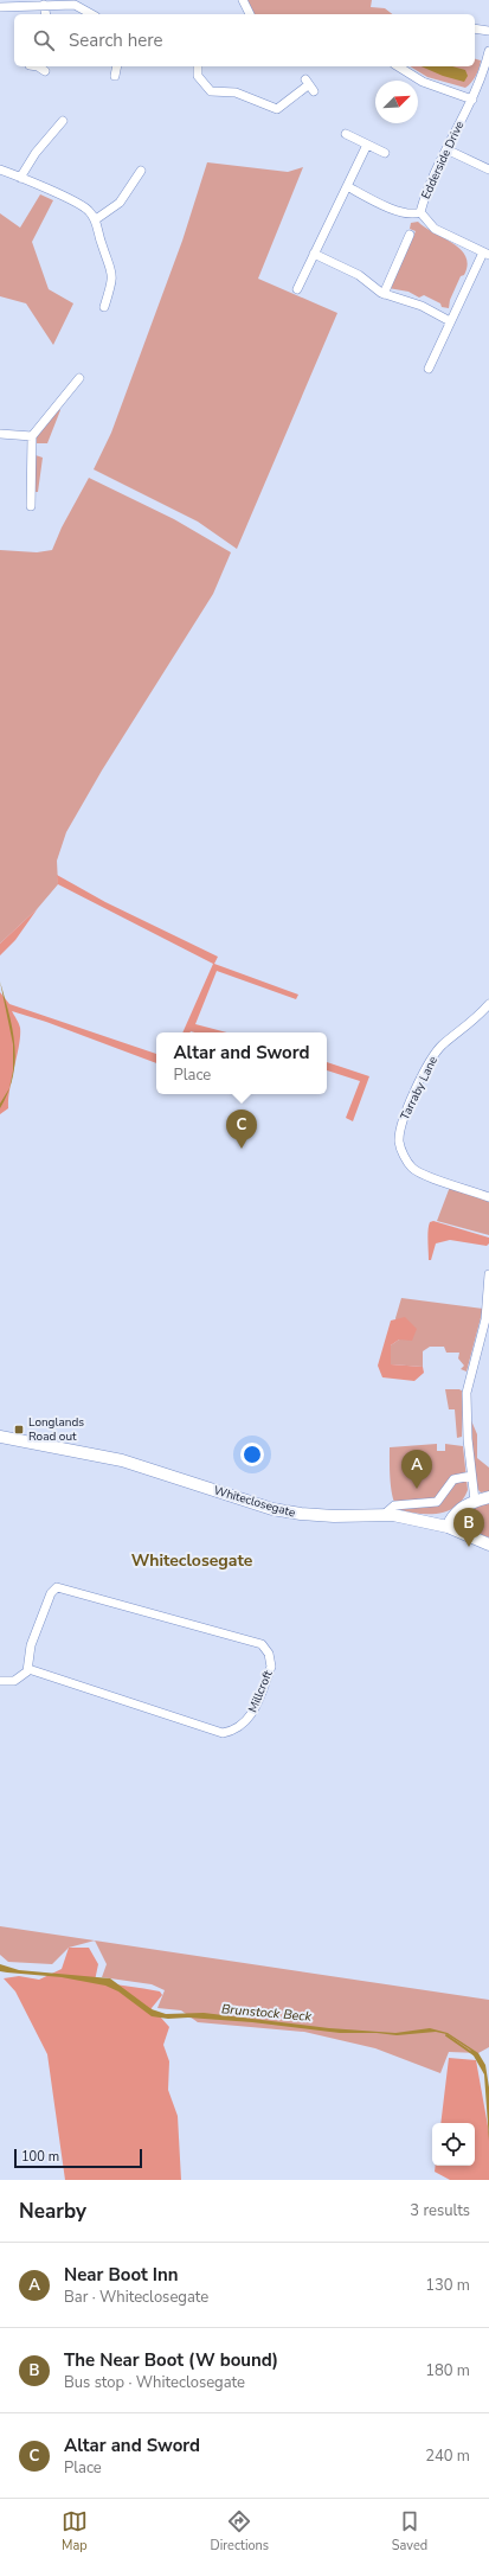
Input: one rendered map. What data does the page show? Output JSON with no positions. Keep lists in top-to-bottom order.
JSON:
{
  "streets": {
    "main road": ["Whiteclosegate"],
    "street": ["Edderside Drive", "Tarraby Lane", "Millcroft"]
  },
  "districts": ["Whiteclosegate"],
  "water": ["Brunstock Beck"],
  "places": {
    "transit": ["Longlands Road out"]
  },
  "scale_bar": "100 m",
  "north": "top right",
  "page": {
    "search": "Search here",
    "popup": ["Altar and Sword", "Place"],
    "pins": ["C", "A", "B"],
    "scale": "100 m",
    "heading": ["Nearby", "3 results"],
    "list": [
      {
        "mark": "A",
        "name": "Near Boot Inn",
        "note": "Bar · Whiteclosegate",
        "value": "130 m"
      },
      {
        "mark": "B",
        "name": "The Near Boot (W bound)",
        "note": "Bus stop · Whiteclosegate",
        "value": "180 m"
      },
      {
        "mark": "C",
        "name": "Altar and Sword",
        "note": "Place",
        "value": "240 m"
      }
    ],
    "nav": ["Map", "Directions", "Saved"]
  }
}
